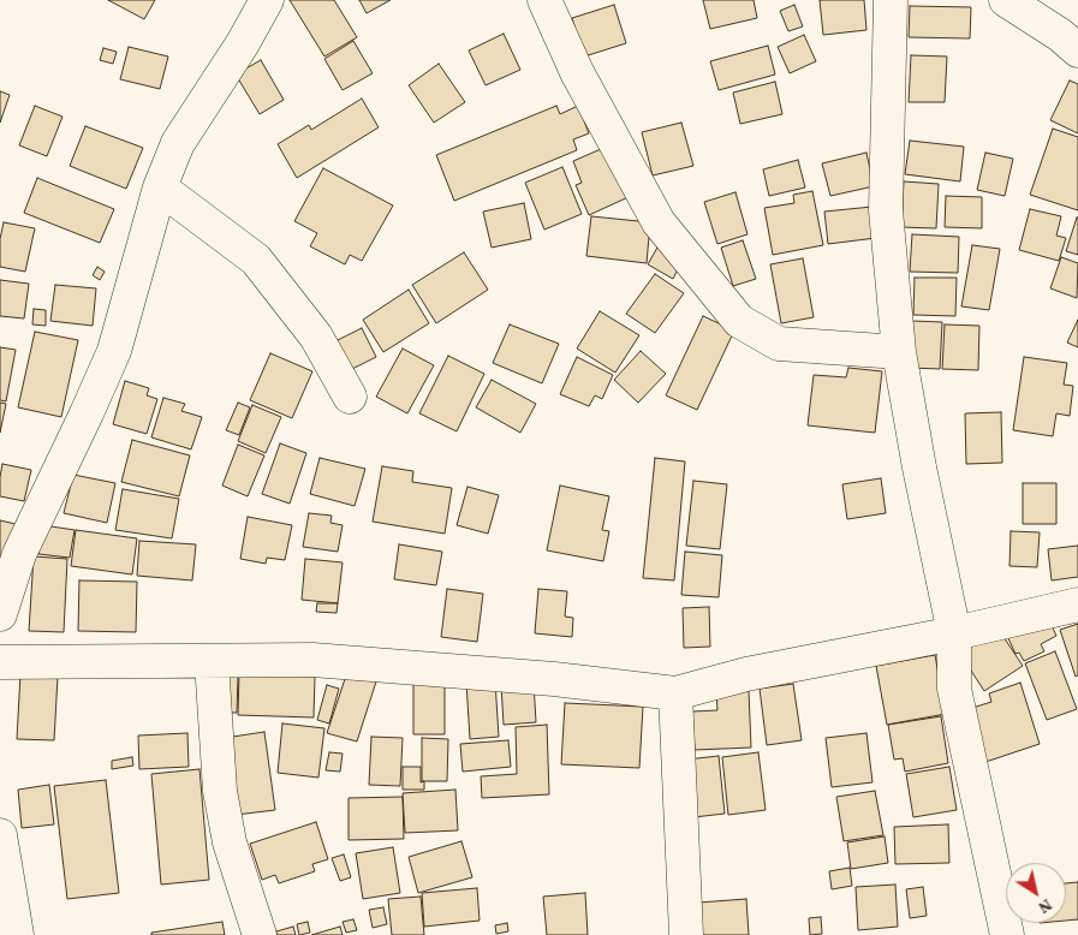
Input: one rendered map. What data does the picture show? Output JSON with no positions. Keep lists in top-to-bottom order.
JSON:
{
  "north": "bottom right"
}
